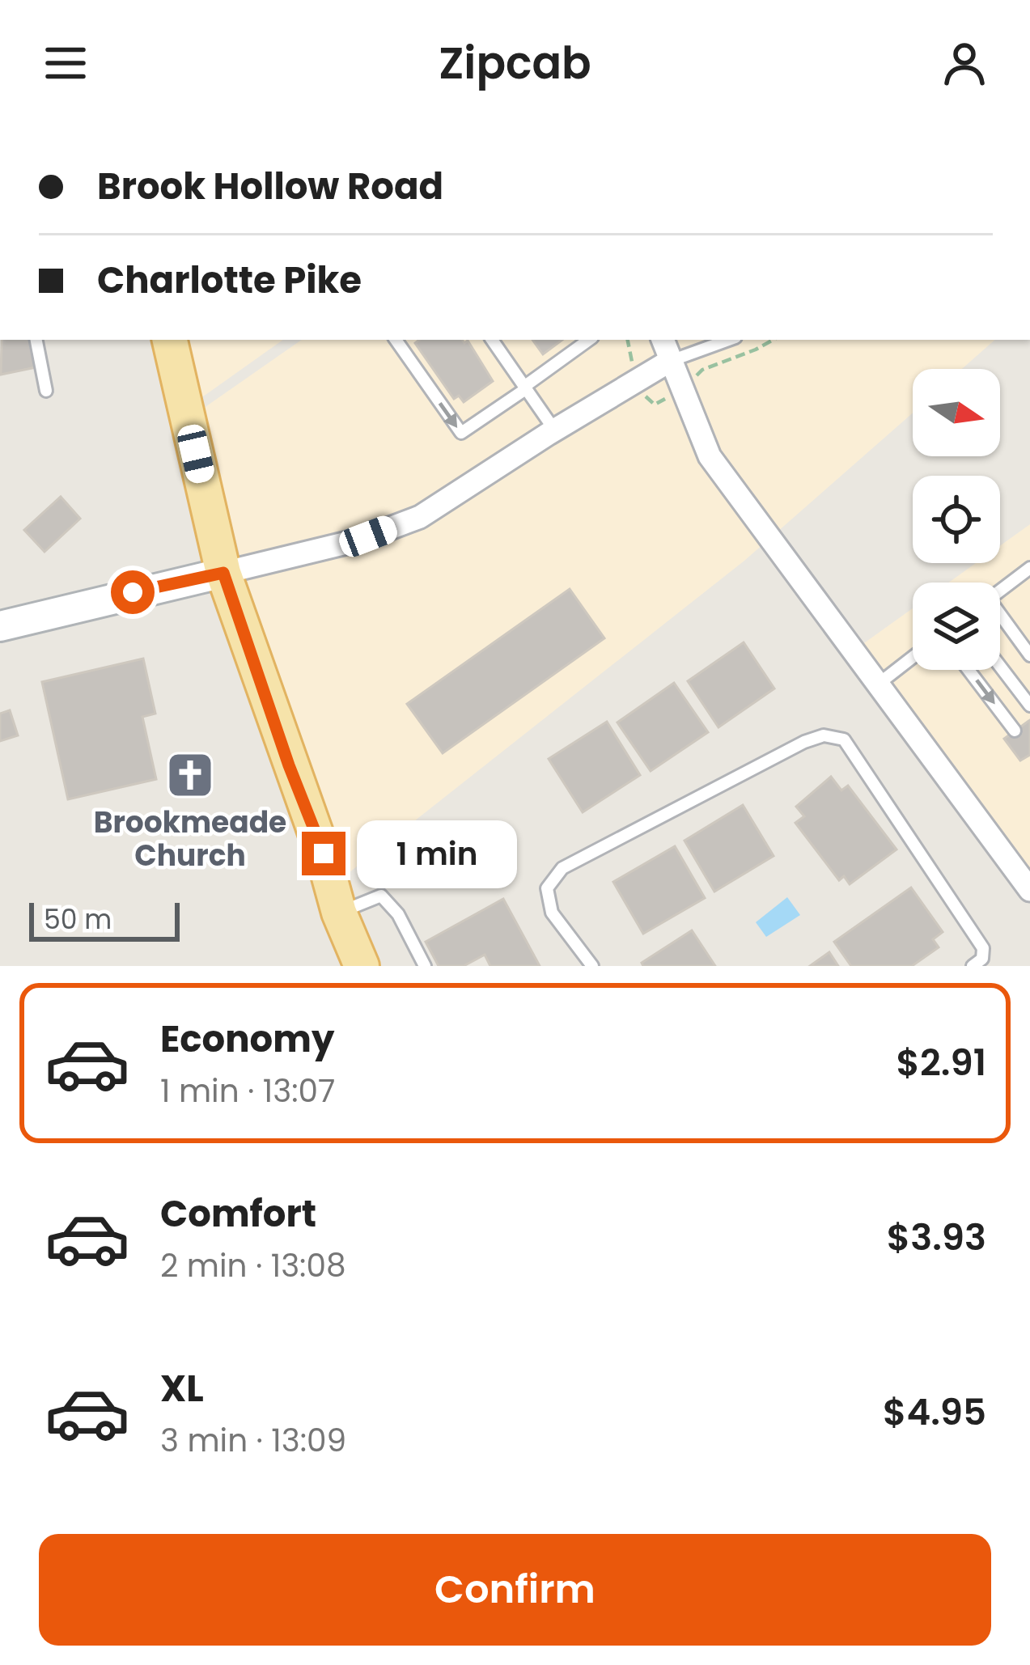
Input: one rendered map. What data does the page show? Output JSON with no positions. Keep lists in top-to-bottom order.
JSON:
{
  "places": {
    "church": ["Brookmeade Church"]
  },
  "scale_bar": "50 m",
  "north": "right",
  "page": {
    "header": "Zipcab",
    "banner": ["Brook Hollow Road", "Charlotte Pike"],
    "bubble": "1 min",
    "scale": "50 m",
    "list": [
      {
        "name": "Economy",
        "note": "1 min · 13:07",
        "value": "$2.91"
      },
      {
        "name": "Comfort",
        "note": "2 min · 13:08",
        "value": "$3.93"
      },
      {
        "name": "XL",
        "note": "3 min · 13:09",
        "value": "$4.95"
      }
    ],
    "buttons": "Confirm"
  }
}
